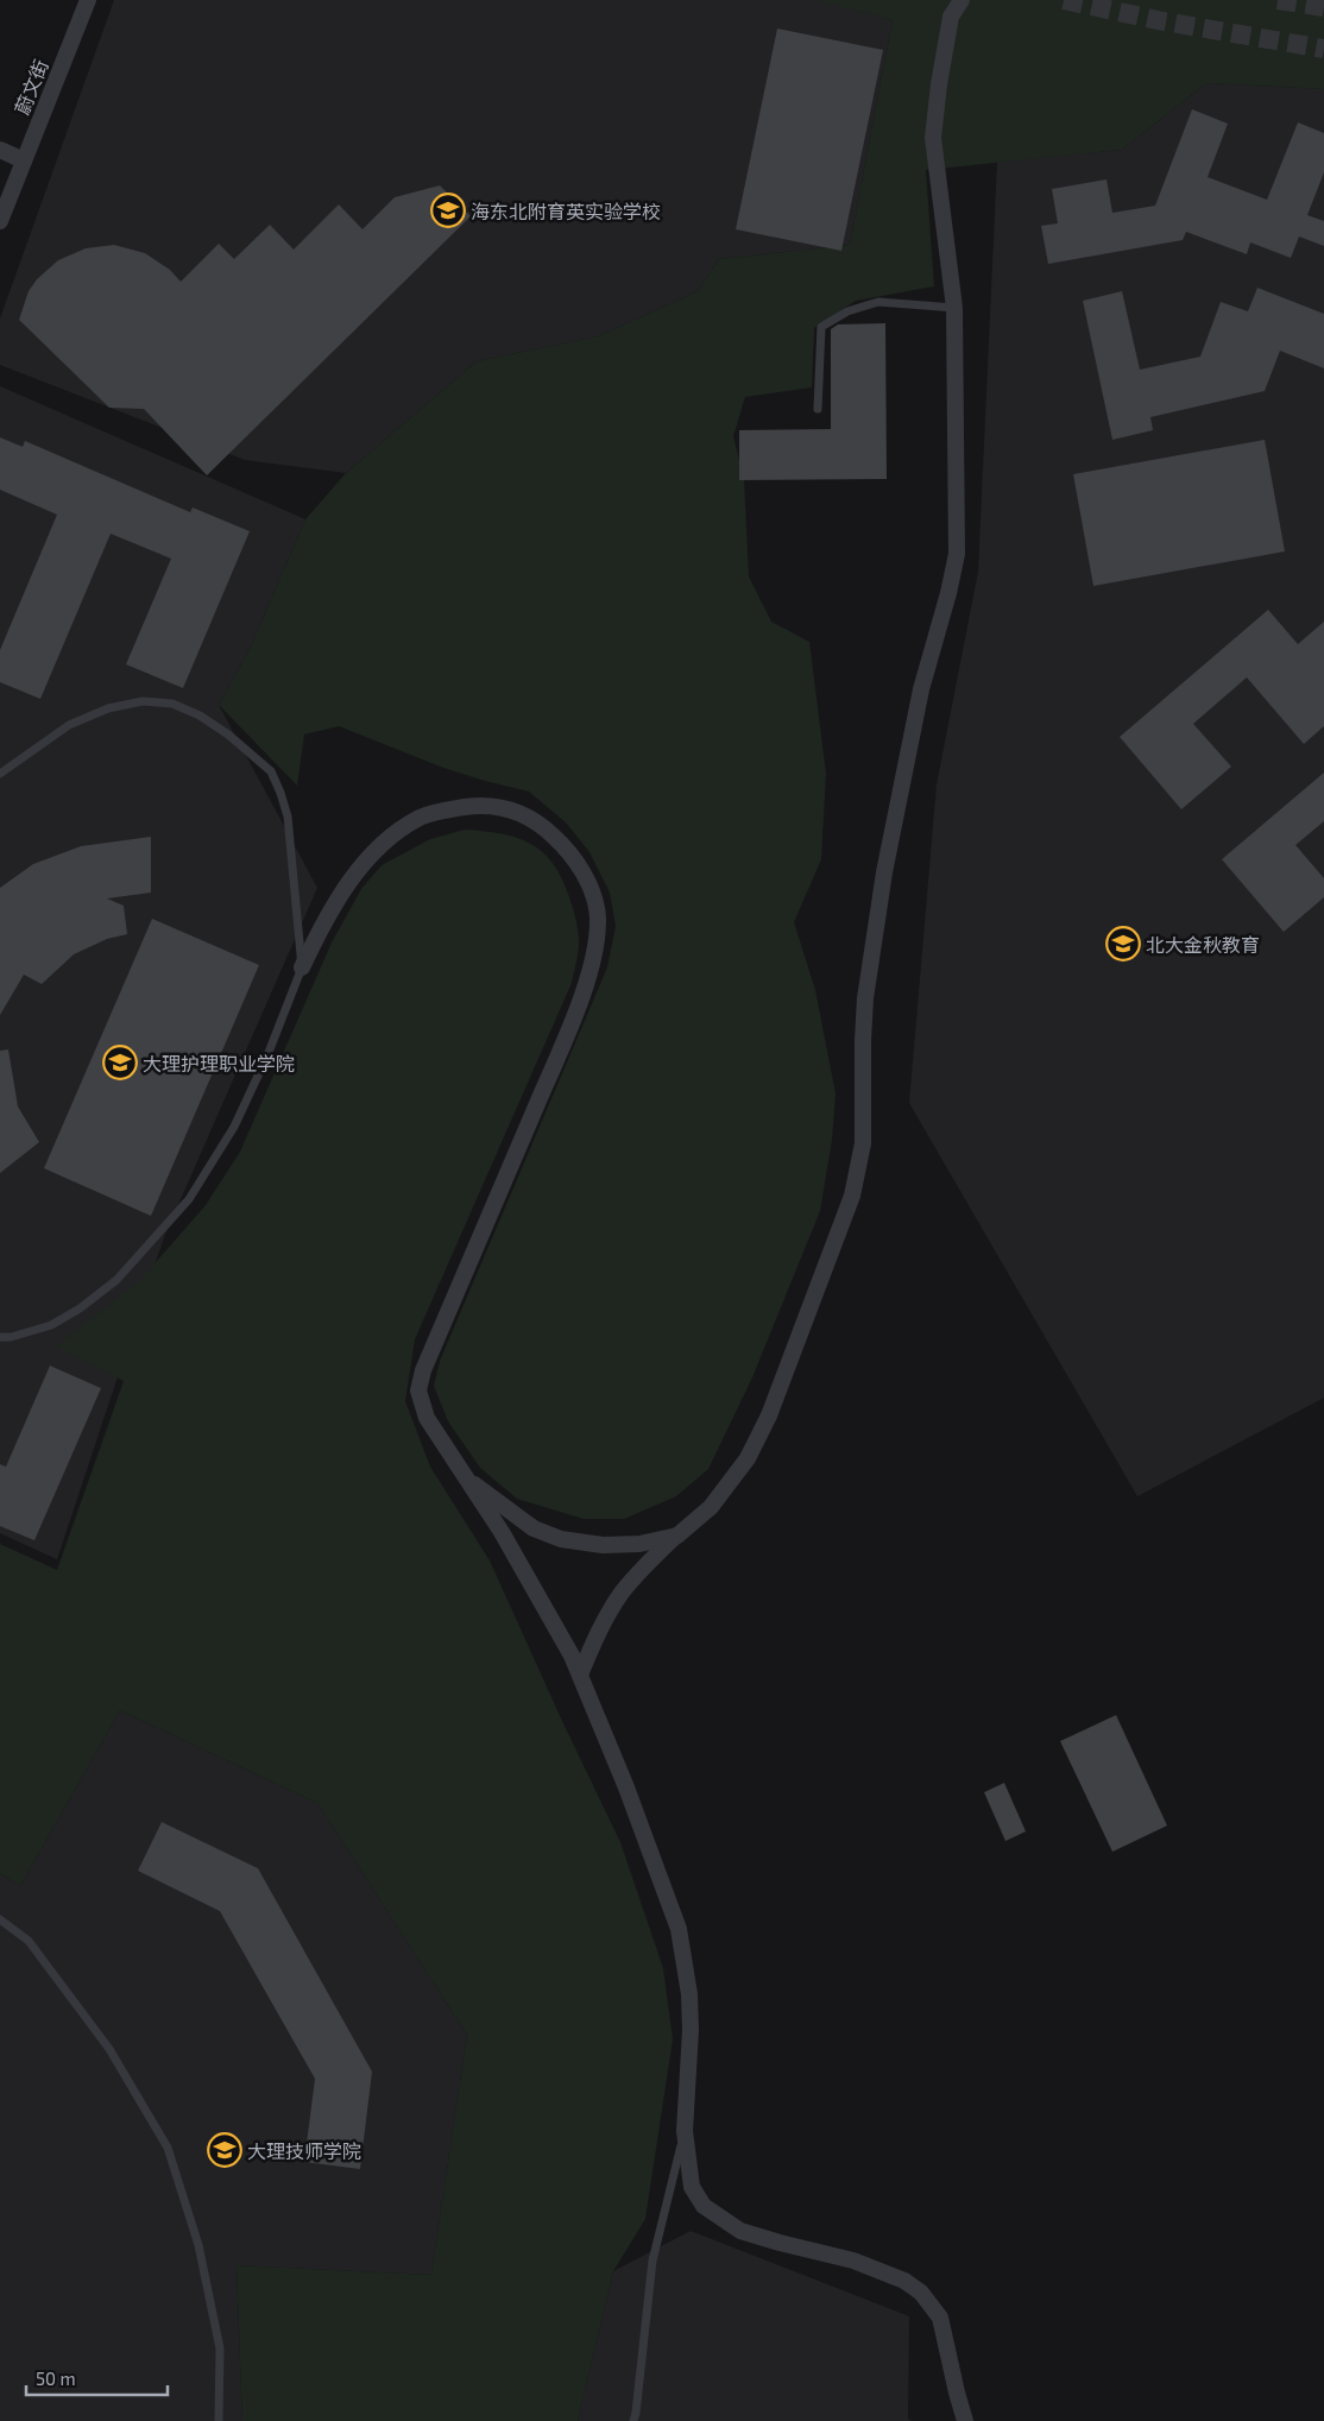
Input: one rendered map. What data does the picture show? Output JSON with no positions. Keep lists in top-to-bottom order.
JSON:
{
  "streets": {
    "street": ["蔚文街"]
  },
  "places": {
    "school or university": [
      "海东北附育英实验学校",
      "北大金秋教育",
      "大理护理职业学院",
      "大理技师学院"
    ]
  },
  "scale_bar": "50 m"
}
